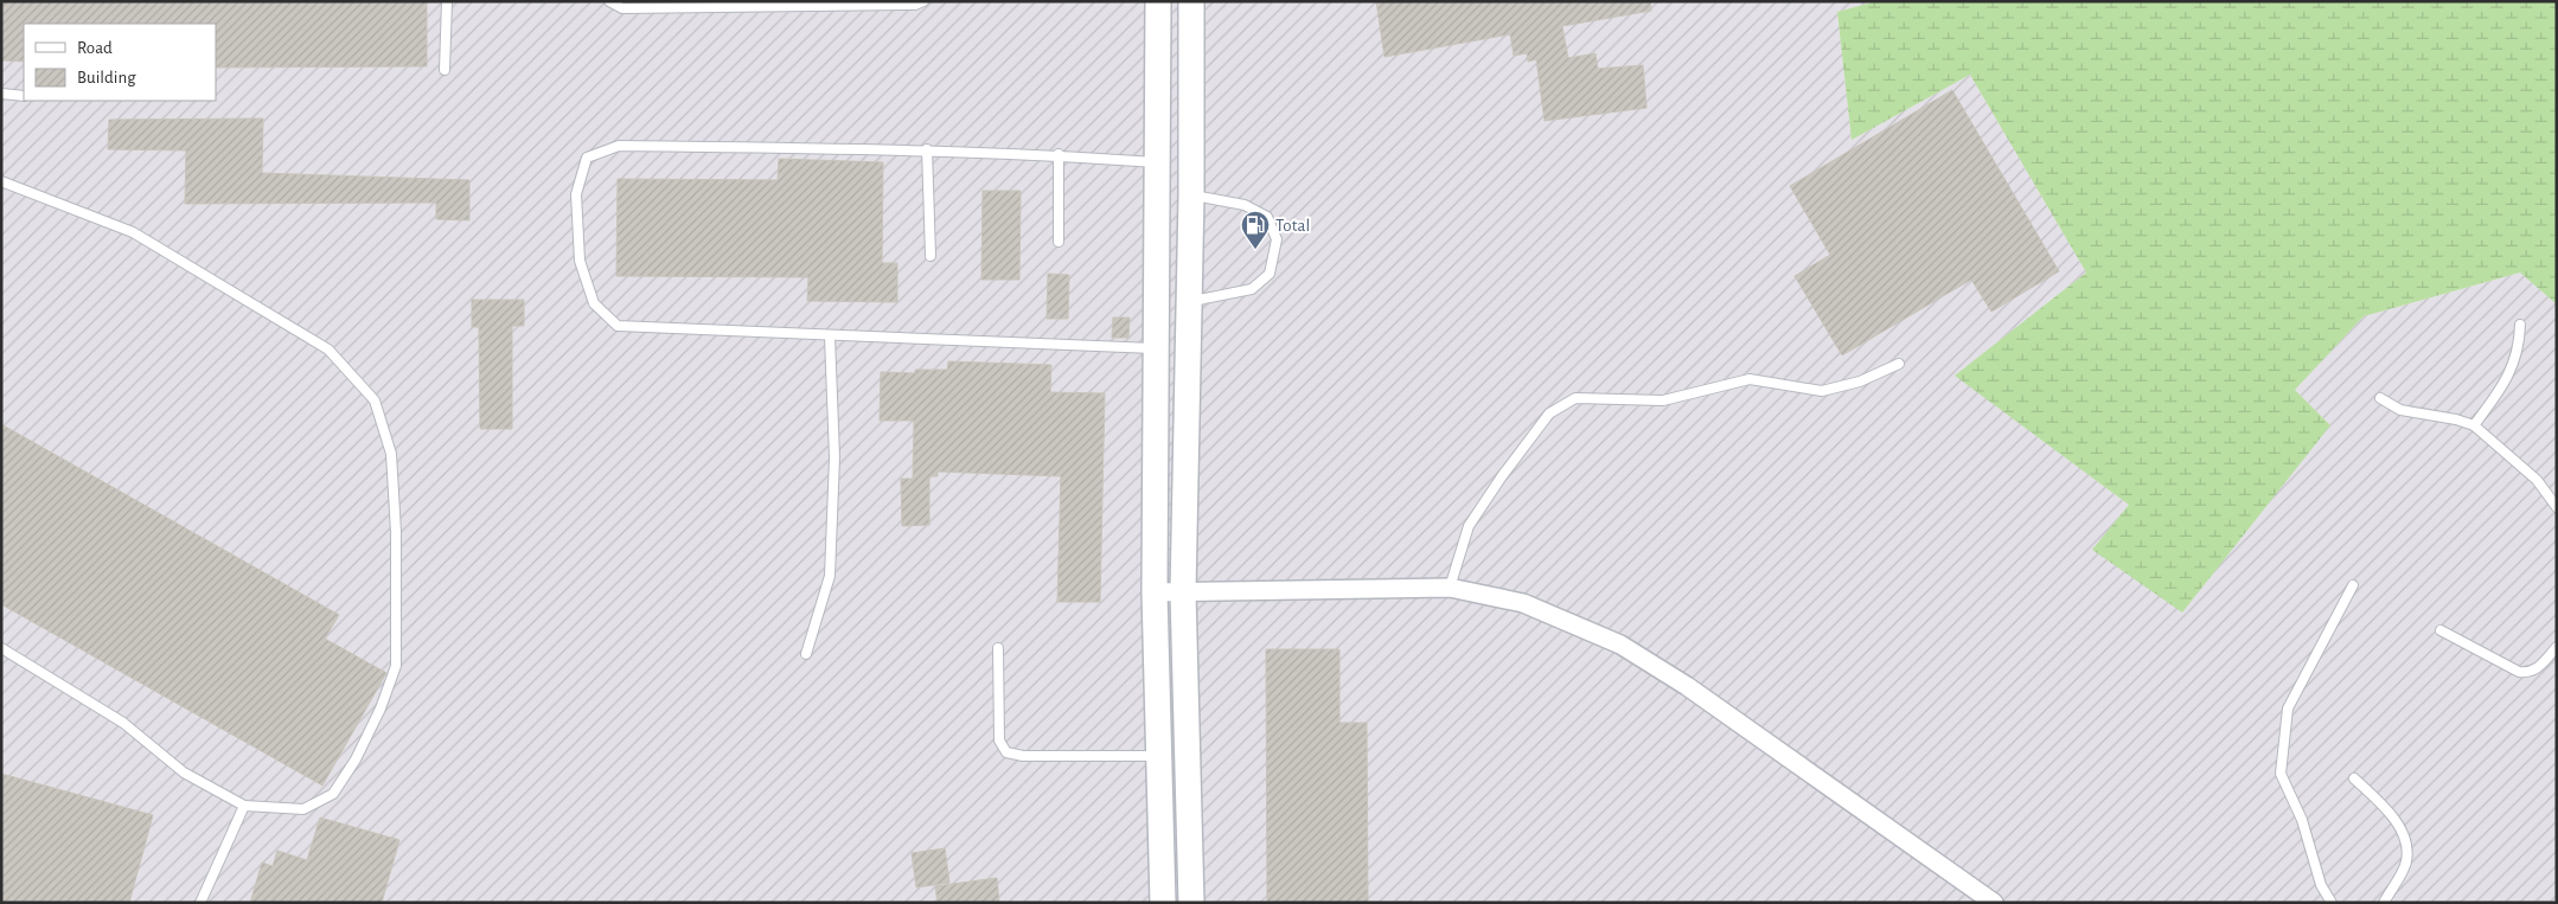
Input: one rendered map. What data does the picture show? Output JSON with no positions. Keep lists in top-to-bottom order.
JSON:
{
  "places": {
    "fuel station": ["Total"]
  },
  "legend": ["Road", "Building"]
}
